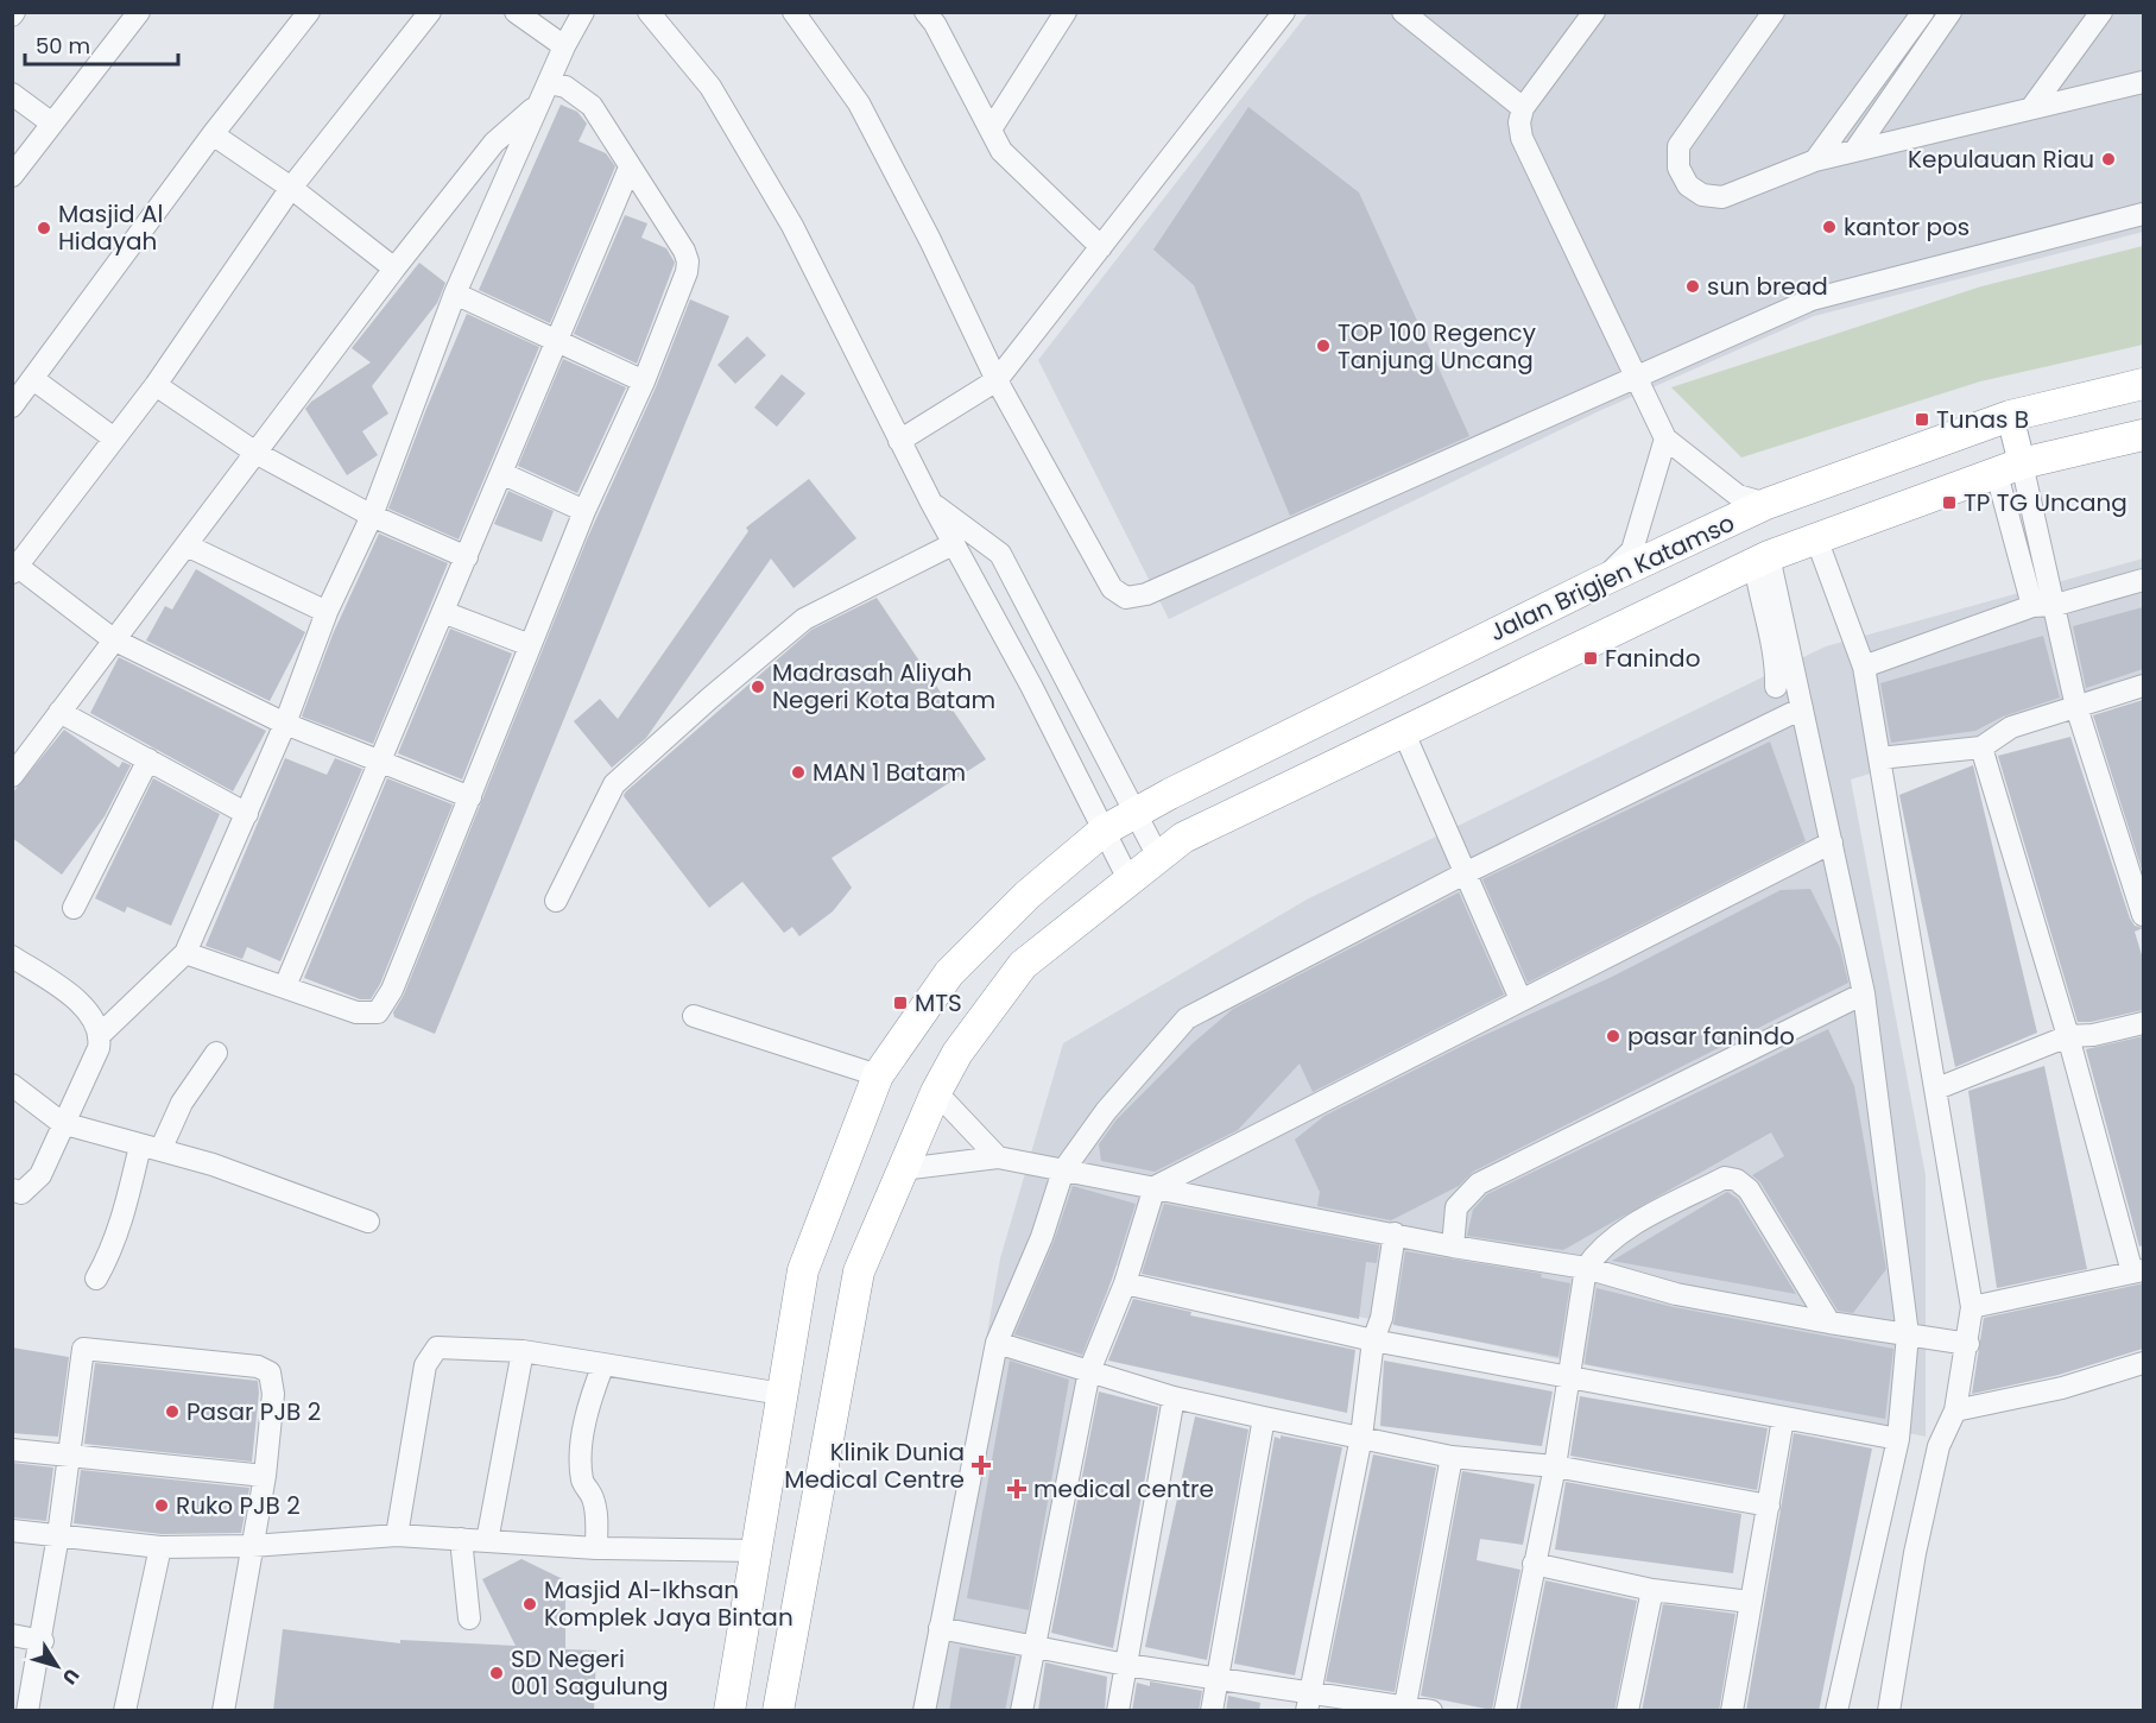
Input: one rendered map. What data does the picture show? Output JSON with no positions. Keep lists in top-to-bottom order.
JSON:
{
  "streets": {
    "highway": ["Jalan Brigjen Katamso"]
  },
  "places": {
    "other": [
      "Kepulauan Riau",
      "kantor pos",
      "Masjid Al Hidayah",
      "sun bread",
      "TOP 100 Regency Tanjung Uncang",
      "Madrasah Aliyah Negeri Kota Batam",
      "MAN 1 Batam",
      "pasar fanindo",
      "Pasar PJB 2",
      "Ruko PJB 2",
      "Masjid Al-Ikhsan Komplek Jaya Bintan",
      "SD Negeri 001 Sagulung"
    ],
    "transit": [
      "Tunas B",
      "TP TG Uncang",
      "Fanindo",
      "MTS"
    ],
    "health": ["Klinik Dunia Medical Centre", "medical centre"]
  },
  "scale_bar": "50 m",
  "north": "bottom right"
}
